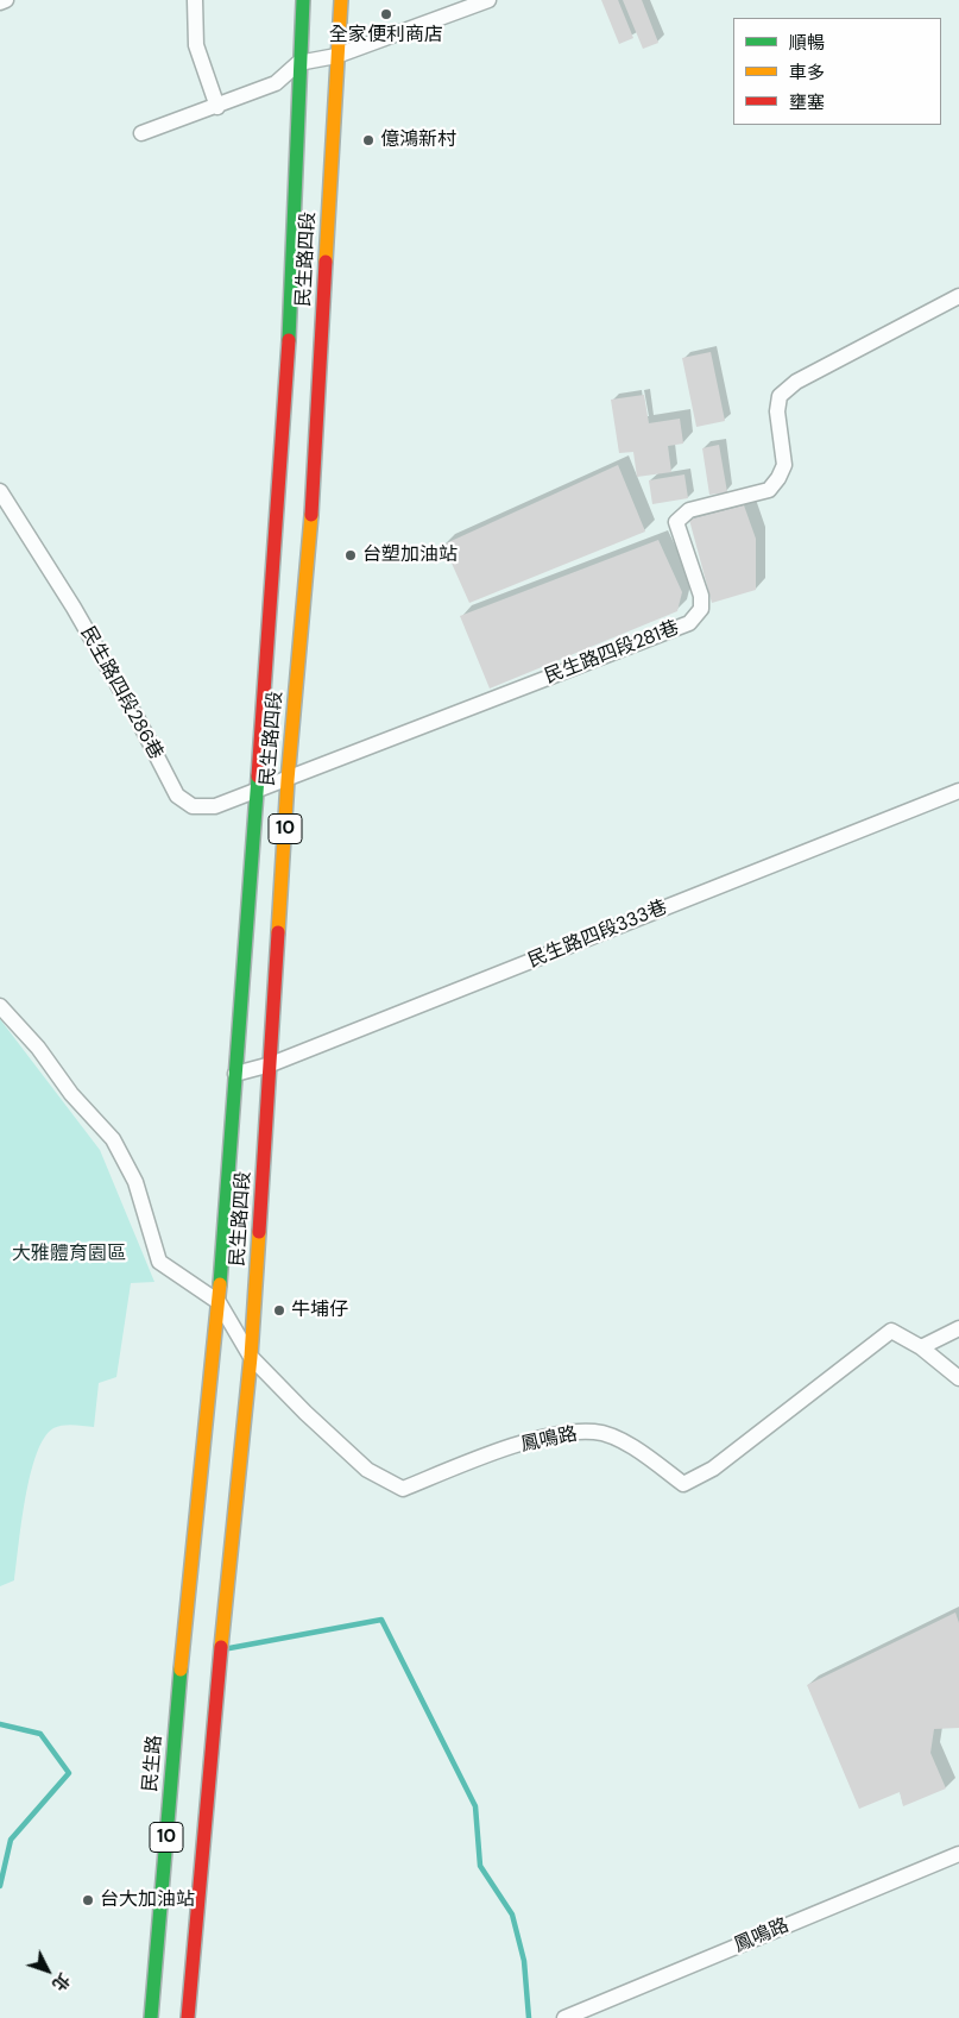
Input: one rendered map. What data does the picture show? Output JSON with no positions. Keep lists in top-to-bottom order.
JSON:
{
  "streets": {
    "main road": ["民生路四段", "10", "民生路"],
    "street": [
      "民生路四段281巷",
      "民生路四段286巷",
      "民生路四段333巷",
      "鳳鳴路"
    ]
  },
  "crossings": [
    ["民生路四段", "民生路四段281巷"],
    ["民生路四段", "民生路四段286巷"],
    ["民生路四段", "民生路四段333巷"],
    ["民生路四段", "鳳鳴路"],
    ["民生路四段", "民生路"],
    ["民生路四段281巷", "民生路四段286巷"]
  ],
  "parks": ["大雅體育園區"],
  "places": [
    "全家便利商店",
    "億鴻新村",
    "台塑加油站",
    "牛埔仔",
    "台大加油站"
  ],
  "legend": ["順暢", "車多", "壅塞"],
  "north": "bottom right"
}
